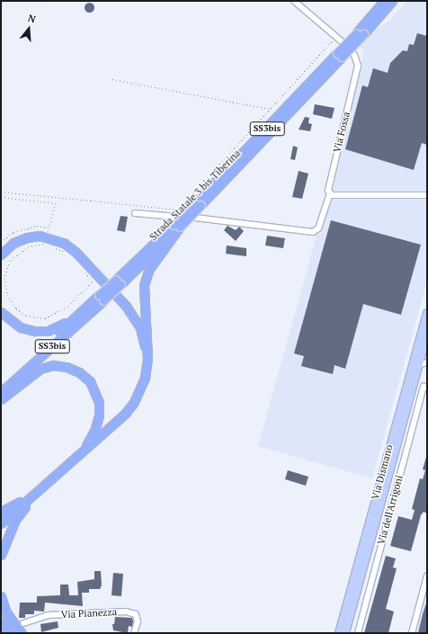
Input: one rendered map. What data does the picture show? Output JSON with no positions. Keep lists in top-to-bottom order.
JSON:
{
  "streets": {
    "highway": ["SS3bis", "Strada Statale 3 bis Tiberina"],
    "main road": ["Via Dismano"],
    "street": ["Via Fossa", "Via dell'Arrigoni", "Via Pianezza"]
  },
  "north": "top"
}
